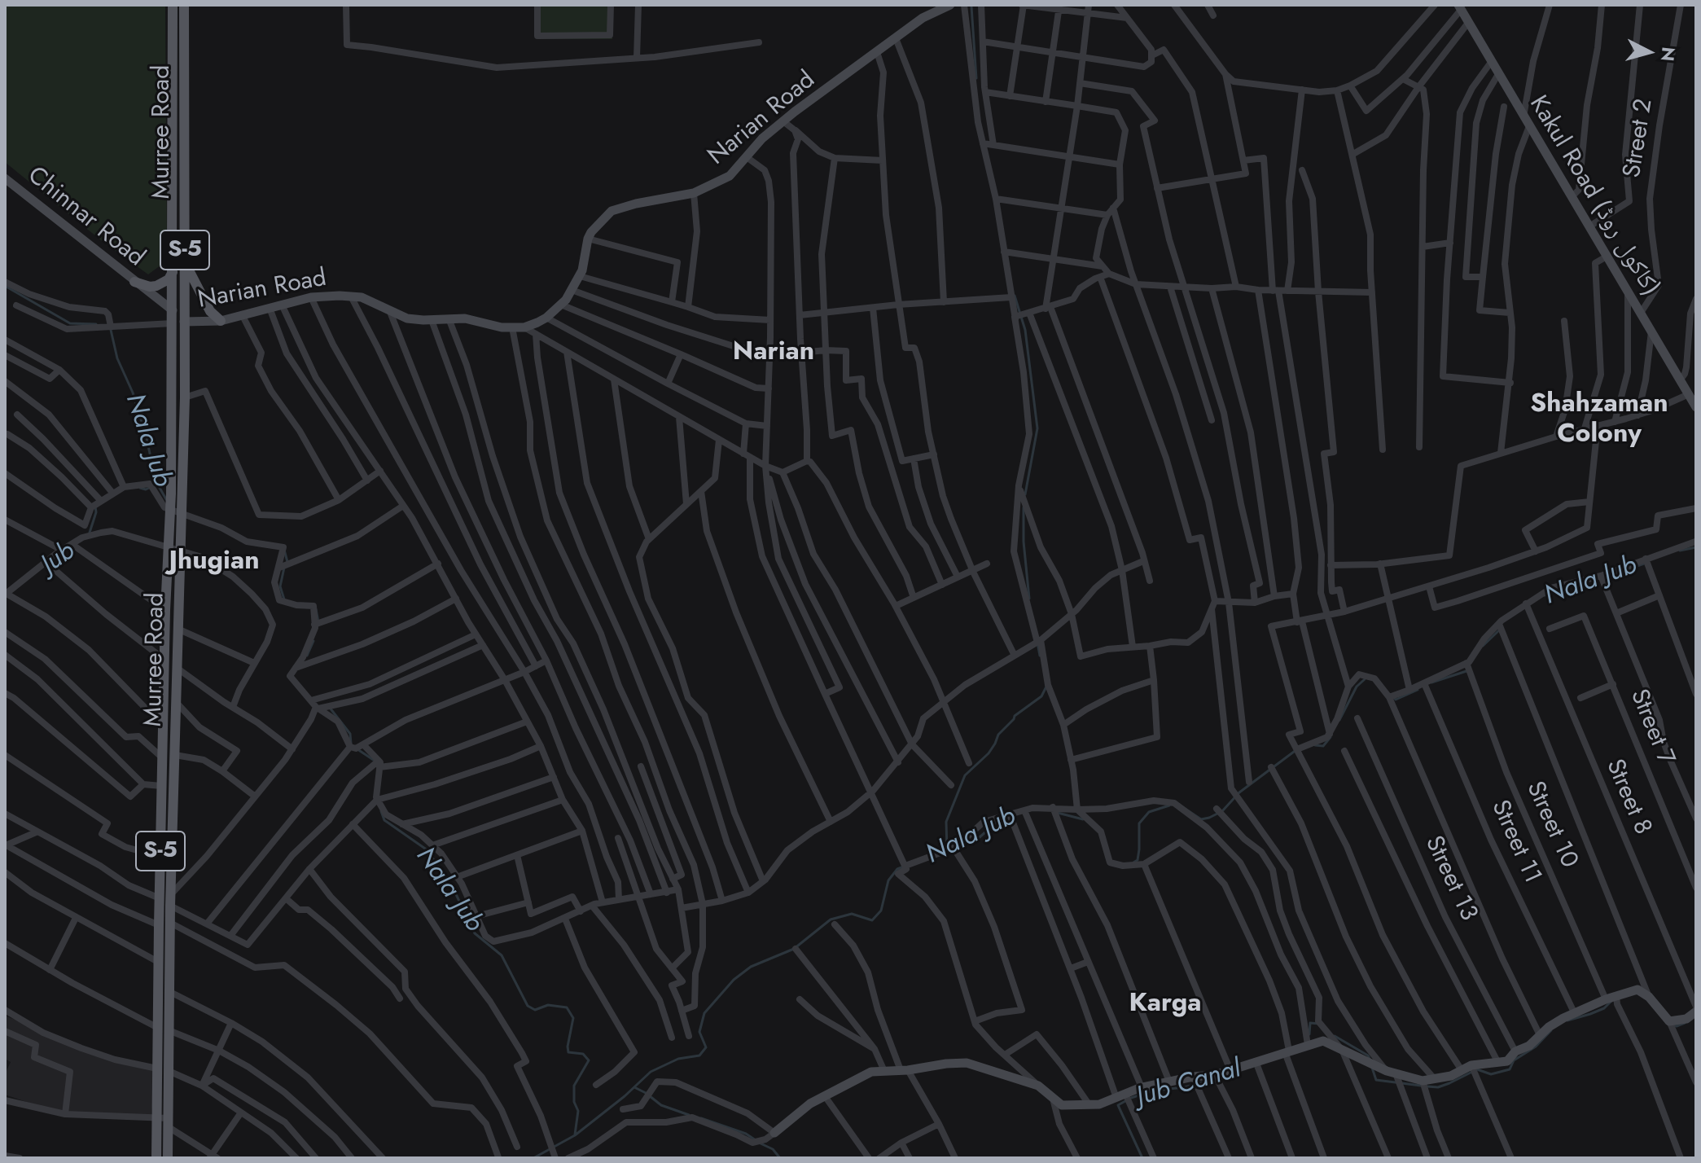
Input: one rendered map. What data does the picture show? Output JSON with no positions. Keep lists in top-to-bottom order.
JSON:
{
  "streets": {
    "main road": [
      "Narian Road",
      "Murree Road",
      "Kakul Road (کاکول روڈ)",
      "Chinnar Road",
      "S-5"
    ],
    "street": [
      "Street 2",
      "Street 7",
      "Street 8",
      "Street 10",
      "Street 11",
      "Street 13"
    ]
  },
  "crossings": [
    ["Narian Road", "Murree Road"],
    ["Murree Road", "Chinnar Road"],
    ["Street 2", "Kakul Road (کاکول روڈ)"]
  ],
  "districts": [
    "Narian",
    "Shahzaman Colony",
    "Jhugian",
    "Karga"
  ],
  "water": ["Nala Jub", "Jub", "Jub Canal"],
  "north": "right"
}
